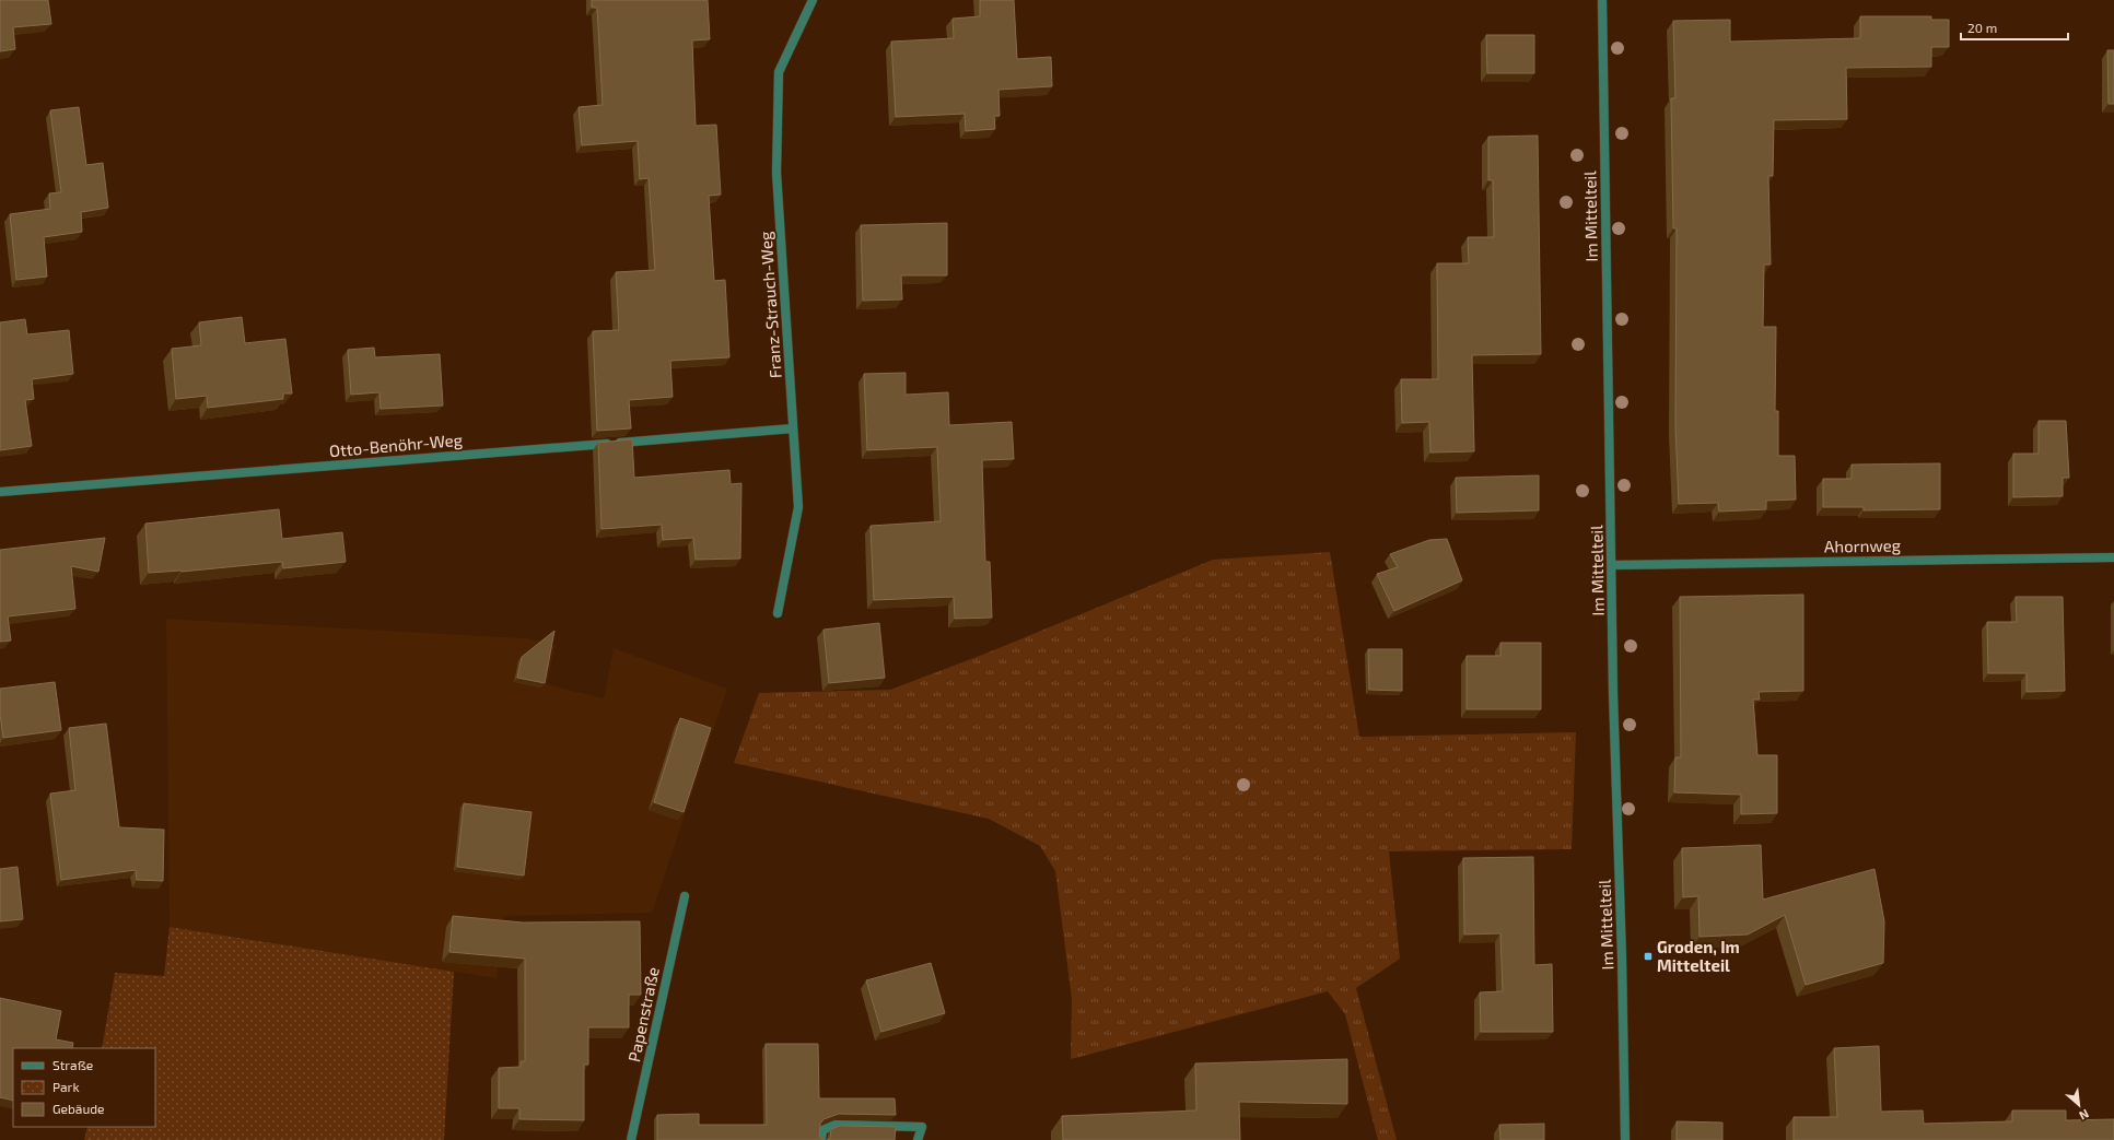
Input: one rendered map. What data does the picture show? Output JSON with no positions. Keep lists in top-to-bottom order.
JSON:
{
  "streets": {
    "street": [
      "Im Mittelteil",
      "Franz-Strauch-Weg",
      "Otto-Benöhr-Weg",
      "Ahornweg",
      "Papenstraße"
    ]
  },
  "crossings": [
    ["Im Mittelteil", "Ahornweg"],
    ["Franz-Strauch-Weg", "Otto-Benöhr-Weg"]
  ],
  "places": {
    "transit": ["Groden, Im Mittelteil"]
  },
  "legend": ["Straße", "Park", "Gebäude"],
  "scale_bar": "20 m",
  "north": "bottom right"
}
